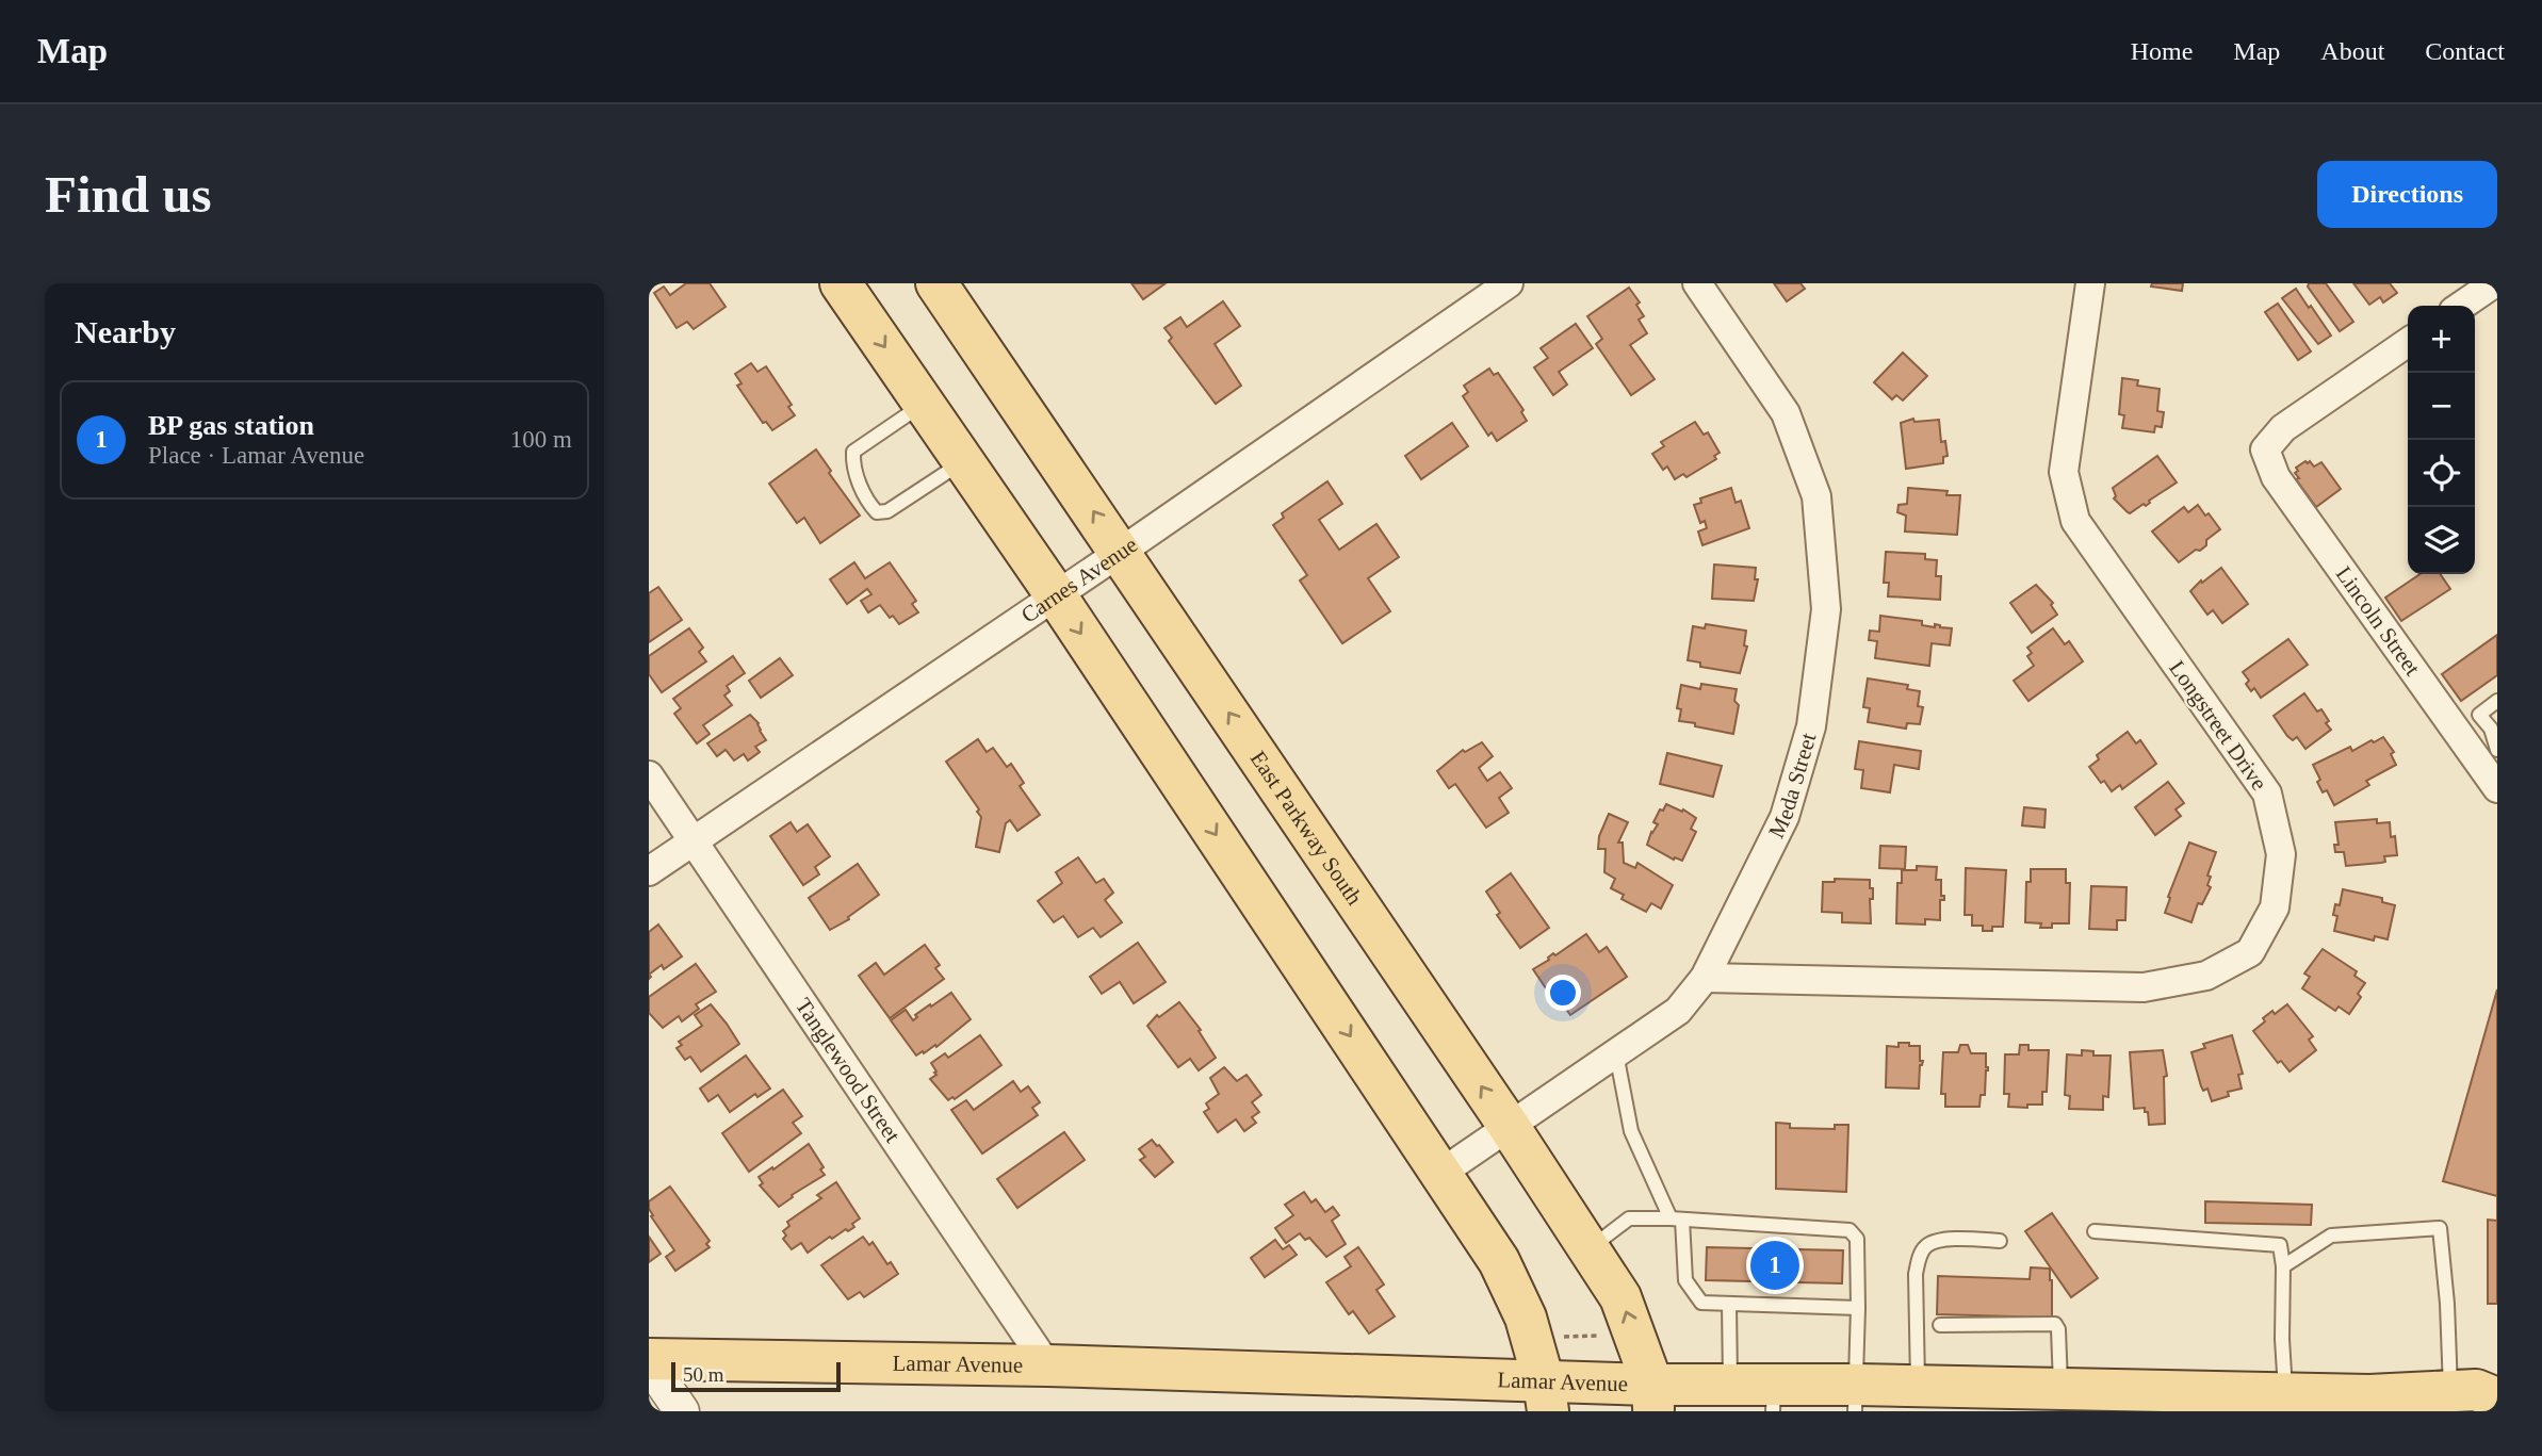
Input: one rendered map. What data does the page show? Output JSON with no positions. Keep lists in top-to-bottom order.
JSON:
{
  "streets": {
    "main road": ["East Parkway South", "Lamar Avenue"],
    "street": [
      "Carnes Avenue",
      "Lincoln Street",
      "Longstreet Drive",
      "Meda Street",
      "Tanglewood Street"
    ]
  },
  "crossings": [
    ["Carnes Avenue", "East Parkway South"],
    ["Carnes Avenue", "Tanglewood Street"],
    ["Longstreet Drive", "Meda Street"],
    ["Meda Street", "East Parkway South"],
    ["East Parkway South", "Lamar Avenue"],
    ["Tanglewood Street", "Lamar Avenue"]
  ],
  "scale_bar": "50 m",
  "page": {
    "header": "Map",
    "nav": [
      "Home",
      "Map",
      "About",
      "Contact"
    ],
    "buttons": "Directions",
    "title": "Find us",
    "heading": "Nearby",
    "map_buttons": ["+", "−"],
    "list": [
      {
        "mark": "1",
        "name": "BP gas station",
        "note": "Place · Lamar Avenue",
        "value": "100 m"
      }
    ],
    "pins": "1",
    "scale": "50 m"
  }
}
